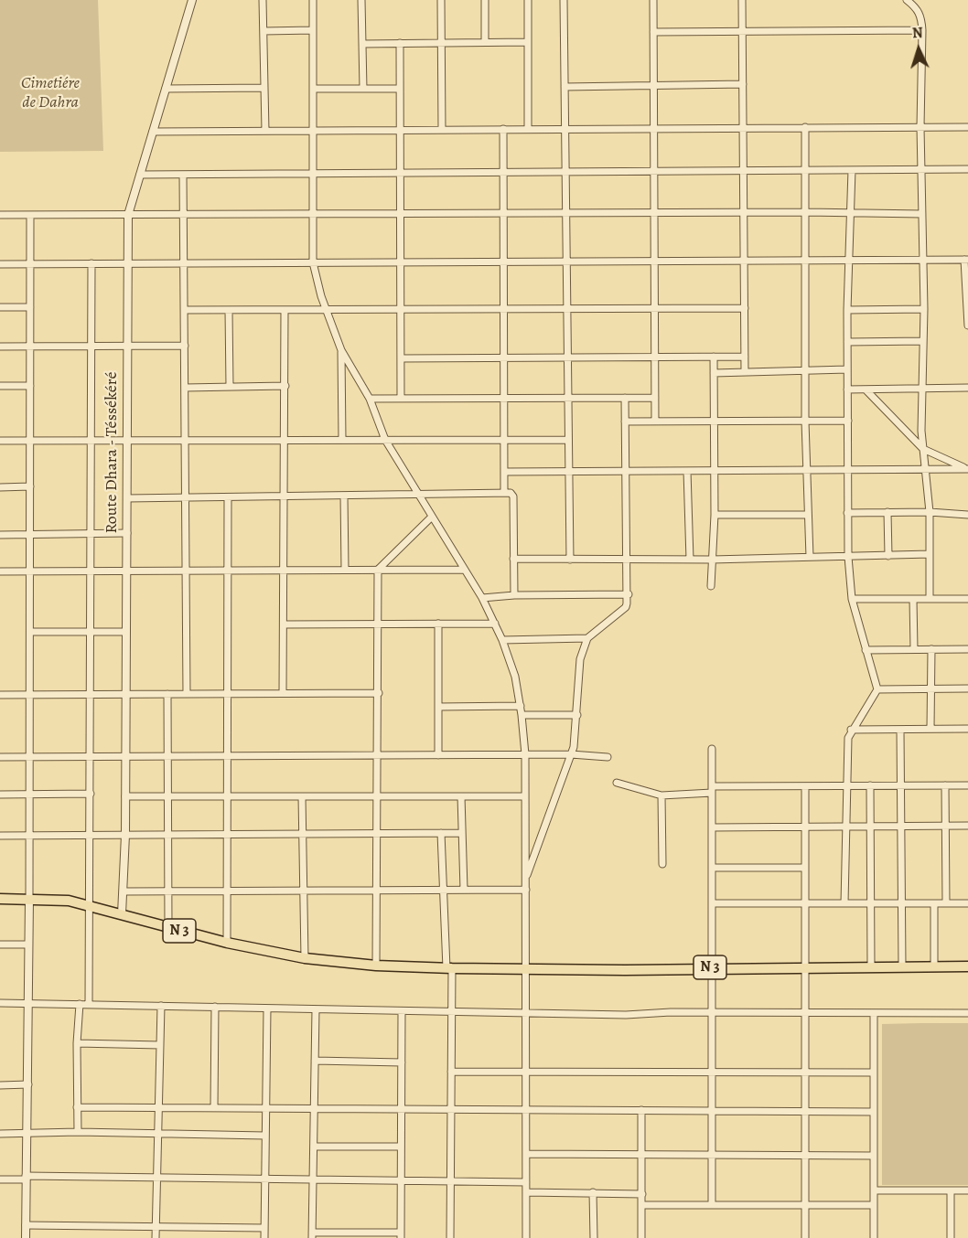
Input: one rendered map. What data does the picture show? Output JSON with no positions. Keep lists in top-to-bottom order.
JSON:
{
  "streets": {
    "main road": ["N 3"],
    "street": ["Route Dhara - Téssékéré"]
  },
  "crossings": [
    ["Route Dhara - Téssékéré", "N 3"]
  ],
  "parks": ["Cimetiére de Dahra"],
  "north": "top"
}
